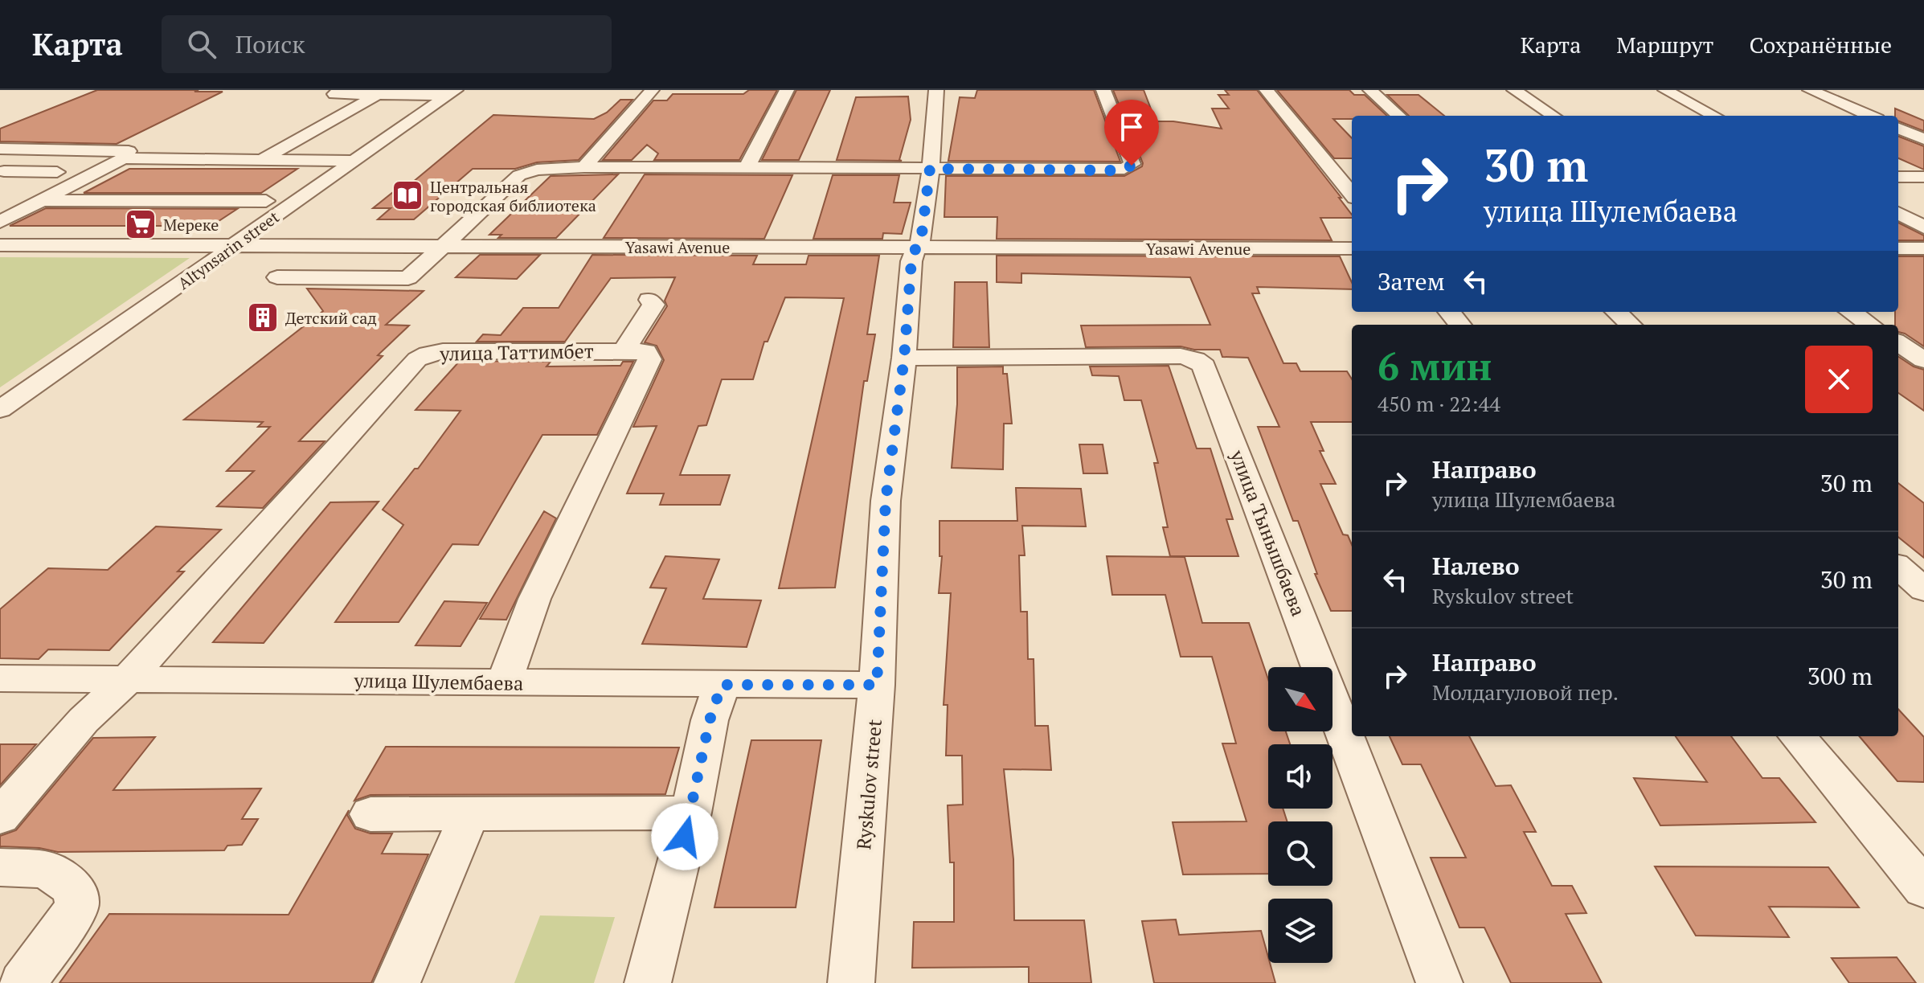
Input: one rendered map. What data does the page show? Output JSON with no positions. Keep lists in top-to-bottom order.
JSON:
{
  "streets": {
    "street": [
      "Yasawi Avenue",
      "Altynsarin street",
      "улица Таттимбет",
      "улица Тынышбаева",
      "улица Шулембаева",
      "Ryskulov street"
    ]
  },
  "crossings": [
    ["Yasawi Avenue", "Altynsarin street"],
    ["Yasawi Avenue", "Ryskulov street"],
    ["улица Таттимбет", "улица Шулембаева"],
    ["улица Тынышбаева", "Ryskulov street"],
    ["улица Шулембаева", "Ryskulov street"]
  ],
  "places": {
    "library": ["Центральная городская библиотека"],
    "supermarket": ["Мереке"],
    "building": ["Детский сад"]
  },
  "north": "bottom right",
  "page": {
    "header": "Карта",
    "search": "Поиск",
    "nav": ["Карта", "Маршрут", "Сохранённые"],
    "turn": ["30 m", "улица Шулембаева"],
    "then": "Затем",
    "heading": ["6 мин", "450 m · 22:44"],
    "list": [
      {
        "name": "Направо",
        "note": "улица Шулембаева",
        "value": "30 m"
      },
      {
        "name": "Налево",
        "note": "Ryskulov street",
        "value": "30 m"
      },
      {
        "name": "Направо",
        "note": "Молдагуловой пер.",
        "value": "300 m"
      }
    ]
  }
}
